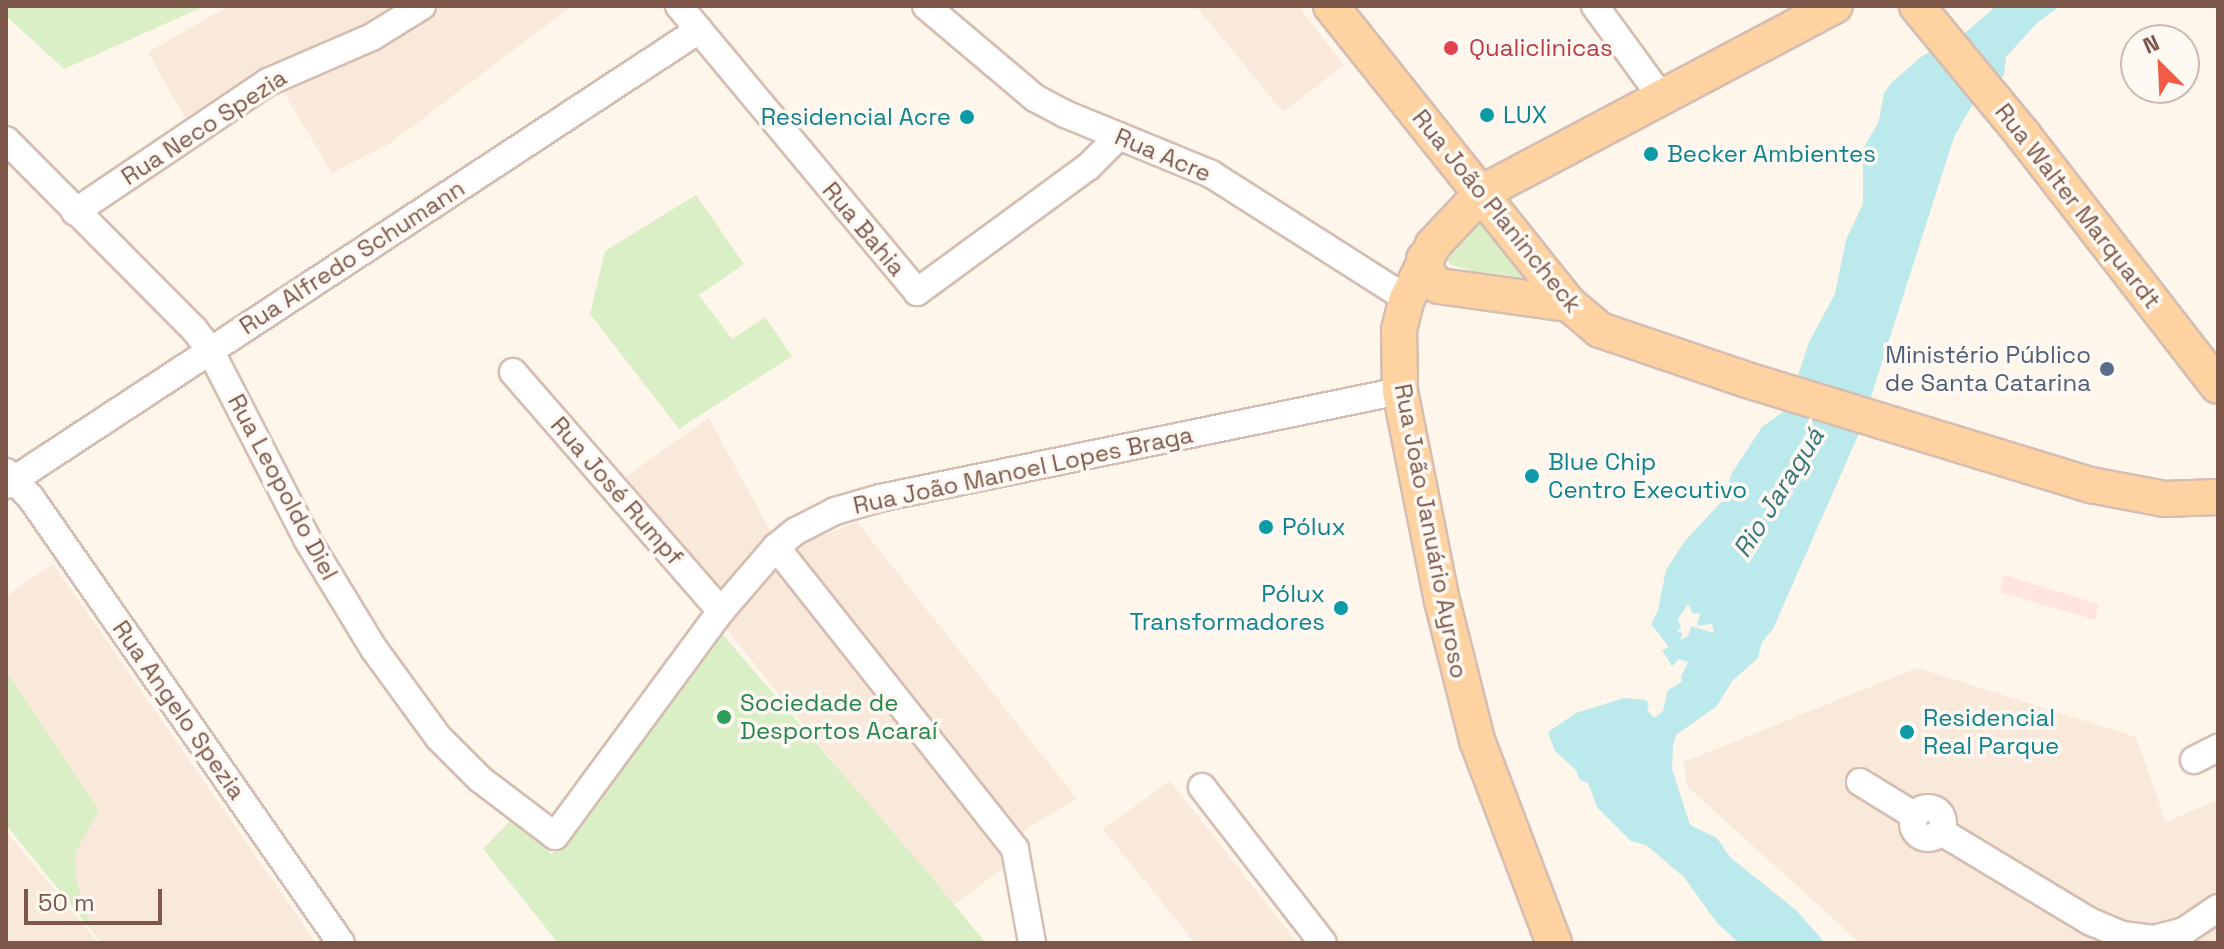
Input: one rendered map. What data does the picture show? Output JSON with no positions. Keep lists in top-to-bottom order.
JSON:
{
  "streets": {
    "main road": ["Rua Walter Marquardt", "Rua João Planincheck", "Rua João Januário Ayroso"],
    "street": [
      "Rua Neco Spezia",
      "Rua Acre",
      "Rua Bahia",
      "Rua Alfredo Schumann",
      "Rua João Manoel Lopes Braga",
      "Rua Leopoldo Diel",
      "Rua José Rumpf",
      "Rua Angelo Spezia"
    ]
  },
  "crossings": [
    ["Rua Neco Spezia", "Rua Leopoldo Diel"],
    ["Rua Acre", "Rua Bahia"],
    ["Rua Acre", "Rua João Januário Ayroso"],
    ["Rua João Planincheck", "Rua João Januário Ayroso"],
    ["Rua Bahia", "Rua Alfredo Schumann"],
    ["Rua Alfredo Schumann", "Rua Leopoldo Diel"],
    ["Rua Alfredo Schumann", "Rua Angelo Spezia"],
    ["Rua João Manoel Lopes Braga", "Rua Leopoldo Diel"],
    ["Rua João Manoel Lopes Braga", "Rua José Rumpf"],
    ["Rua João Manoel Lopes Braga", "Rua João Januário Ayroso"]
  ],
  "water": ["Rio Jaraguá"],
  "places": [
    "Qualiclinicas",
    "LUX",
    "Residencial Acre",
    "Becker Ambientes",
    "Ministério Público de Santa Catarina",
    "Blue Chip Centro Executivo",
    "Pólux",
    "Pólux Transformadores",
    "Sociedade de Desportos Acaraí",
    "Residencial Real Parque"
  ],
  "scale_bar": "50 m",
  "north": "top left"
}
